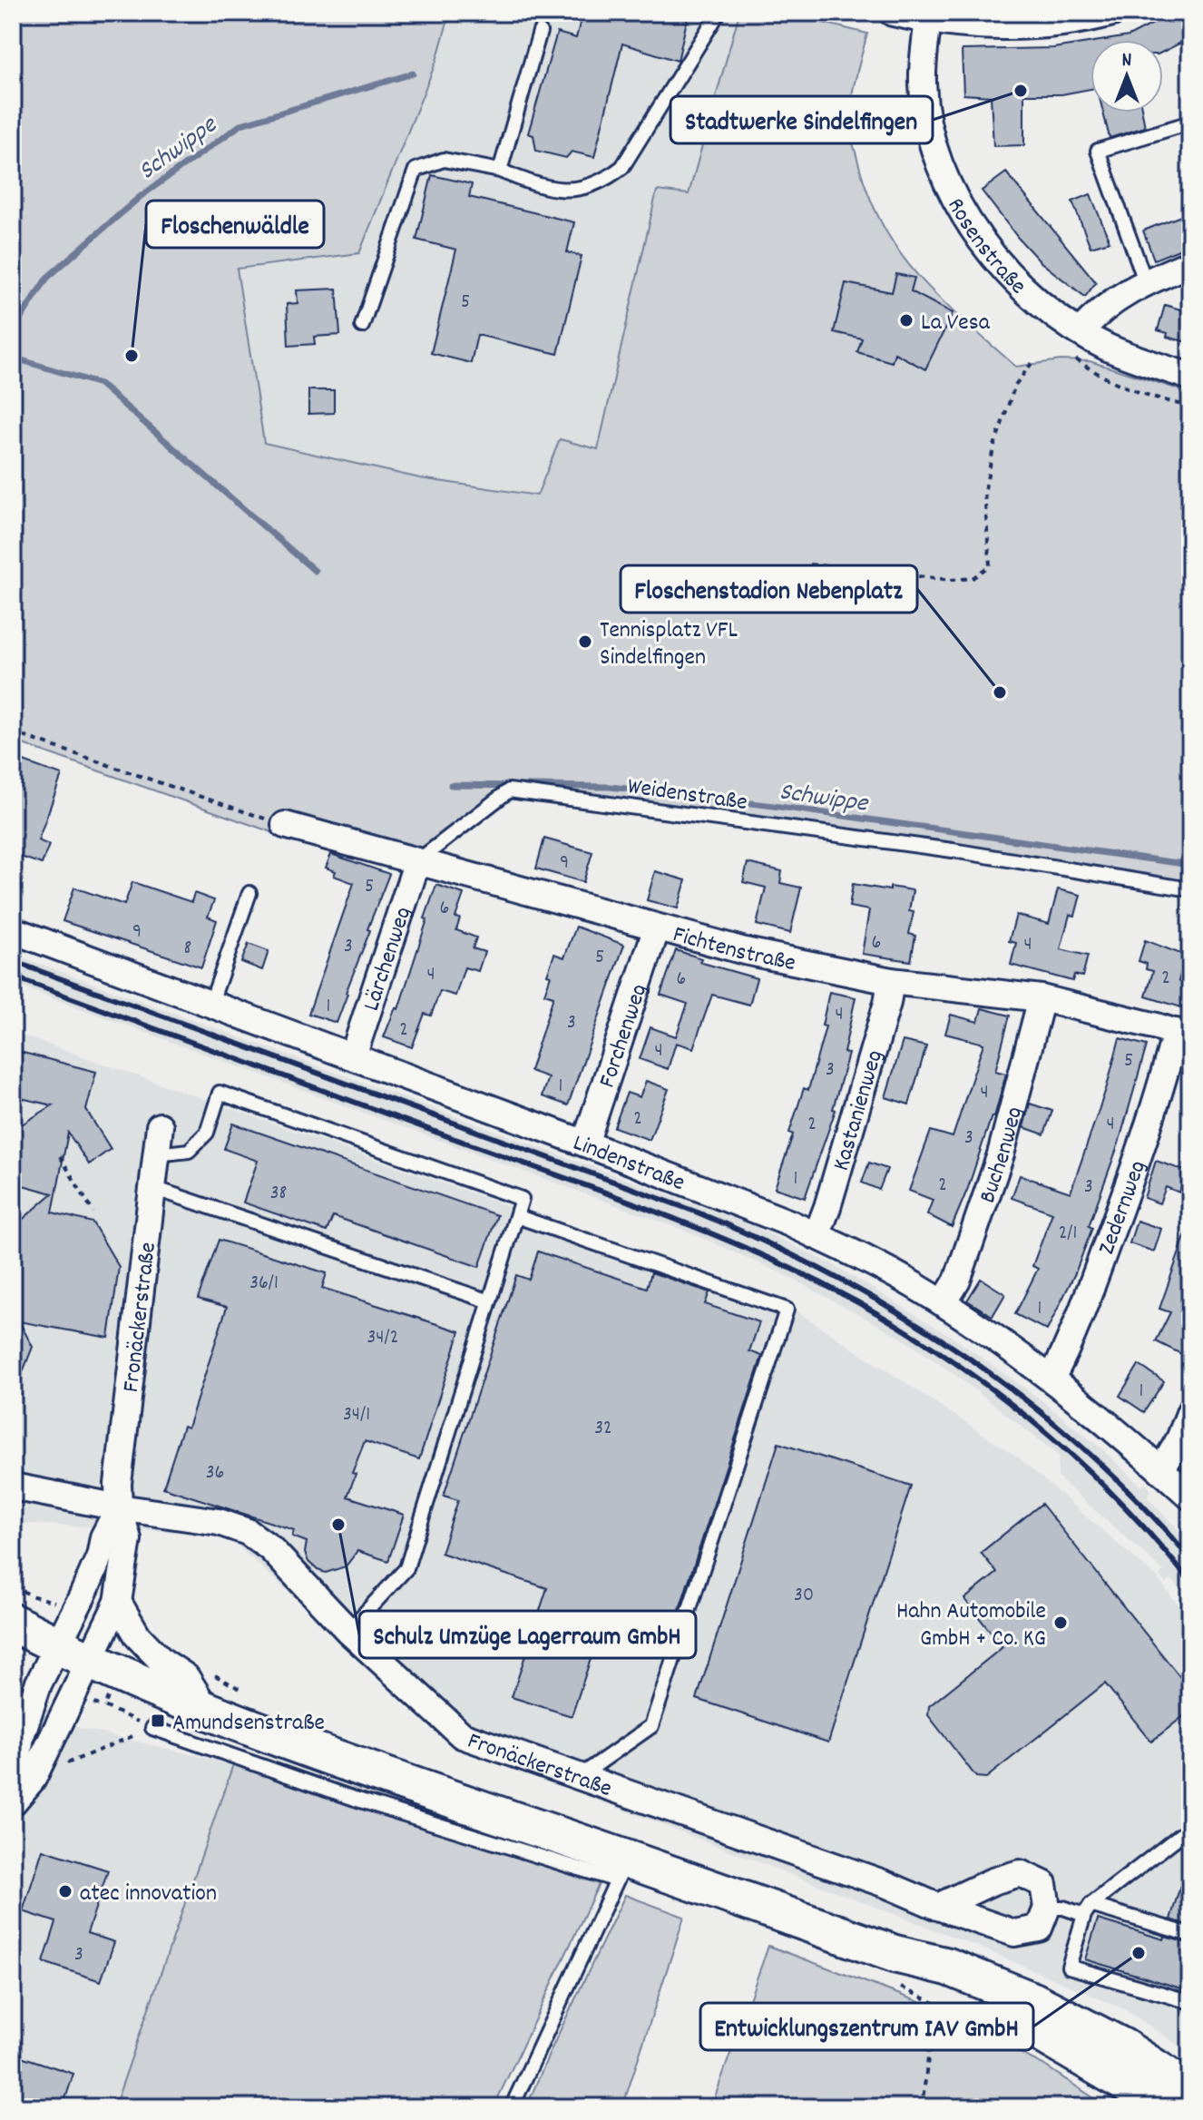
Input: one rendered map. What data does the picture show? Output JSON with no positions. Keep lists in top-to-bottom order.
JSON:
{
  "streets": {
    "street": [
      "Rosenstraße",
      "Fichtenstraße",
      "Lärchenweg",
      "Forchenweg",
      "Kastanienweg",
      "Buchenweg",
      "Lindenstraße",
      "Zedernweg",
      "Fronäckerstraße"
    ],
    "lane": ["Weidenstraße"]
  },
  "crossings": [
    ["Weidenstraße", "Fichtenstraße"],
    ["Weidenstraße", "Lärchenweg"],
    ["Fichtenstraße", "Lärchenweg"],
    ["Fichtenstraße", "Forchenweg"],
    ["Fichtenstraße", "Kastanienweg"],
    ["Fichtenstraße", "Buchenweg"],
    ["Fichtenstraße", "Zedernweg"],
    ["Lärchenweg", "Lindenstraße"],
    ["Forchenweg", "Lindenstraße"],
    ["Kastanienweg", "Lindenstraße"],
    ["Buchenweg", "Lindenstraße"],
    ["Lindenstraße", "Zedernweg"]
  ],
  "water": ["Schwippe"],
  "places": {
    "other": [
      "Stadtwerke Sindelfingen",
      "La Vesa",
      "Floschenwäldle",
      "Tennisplatz VFL Sindelfingen",
      "Floschenstadion Nebenplatz",
      "Schulz Umzüge Lagerraum GmbH",
      "Hahn Automobile GmbH + Co. KG",
      "atec innovation",
      "Entwicklungszentrum IAV GmbH"
    ],
    "transit": ["Amundsenstraße"]
  },
  "house_numbers": [
    "5",
    "9",
    "5",
    "6",
    "9",
    "6",
    "4",
    "3",
    "8",
    "5",
    "4",
    "2",
    "6",
    "1",
    "4",
    "3",
    "2",
    "4",
    "5",
    "3",
    "1",
    "4",
    "2",
    "2",
    "4",
    "3",
    "1",
    "2",
    "3",
    "38",
    "2/1",
    "36/1",
    "1",
    "34/2",
    "1",
    "34/1",
    "32",
    "36",
    "30",
    "3"
  ],
  "north": "top"
}
